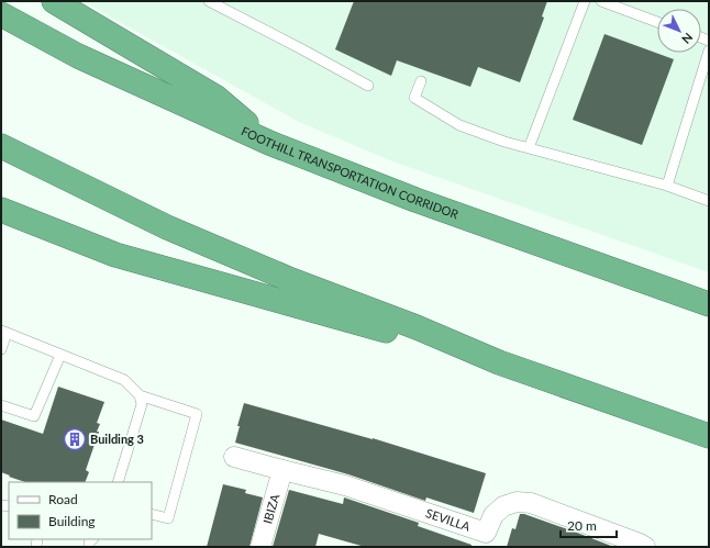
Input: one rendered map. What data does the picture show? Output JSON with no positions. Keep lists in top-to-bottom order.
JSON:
{
  "streets": {
    "highway": ["FOOTHILL TRANSPORTATION CORRIDOR"],
    "street": ["IBIZA", "SEVILLA"]
  },
  "crossings": [
    ["IBIZA", "SEVILLA"]
  ],
  "places": {
    "building": ["Building 3"]
  },
  "legend": ["Road", "Building"],
  "scale_bar": "20 m",
  "north": "bottom right"
}
